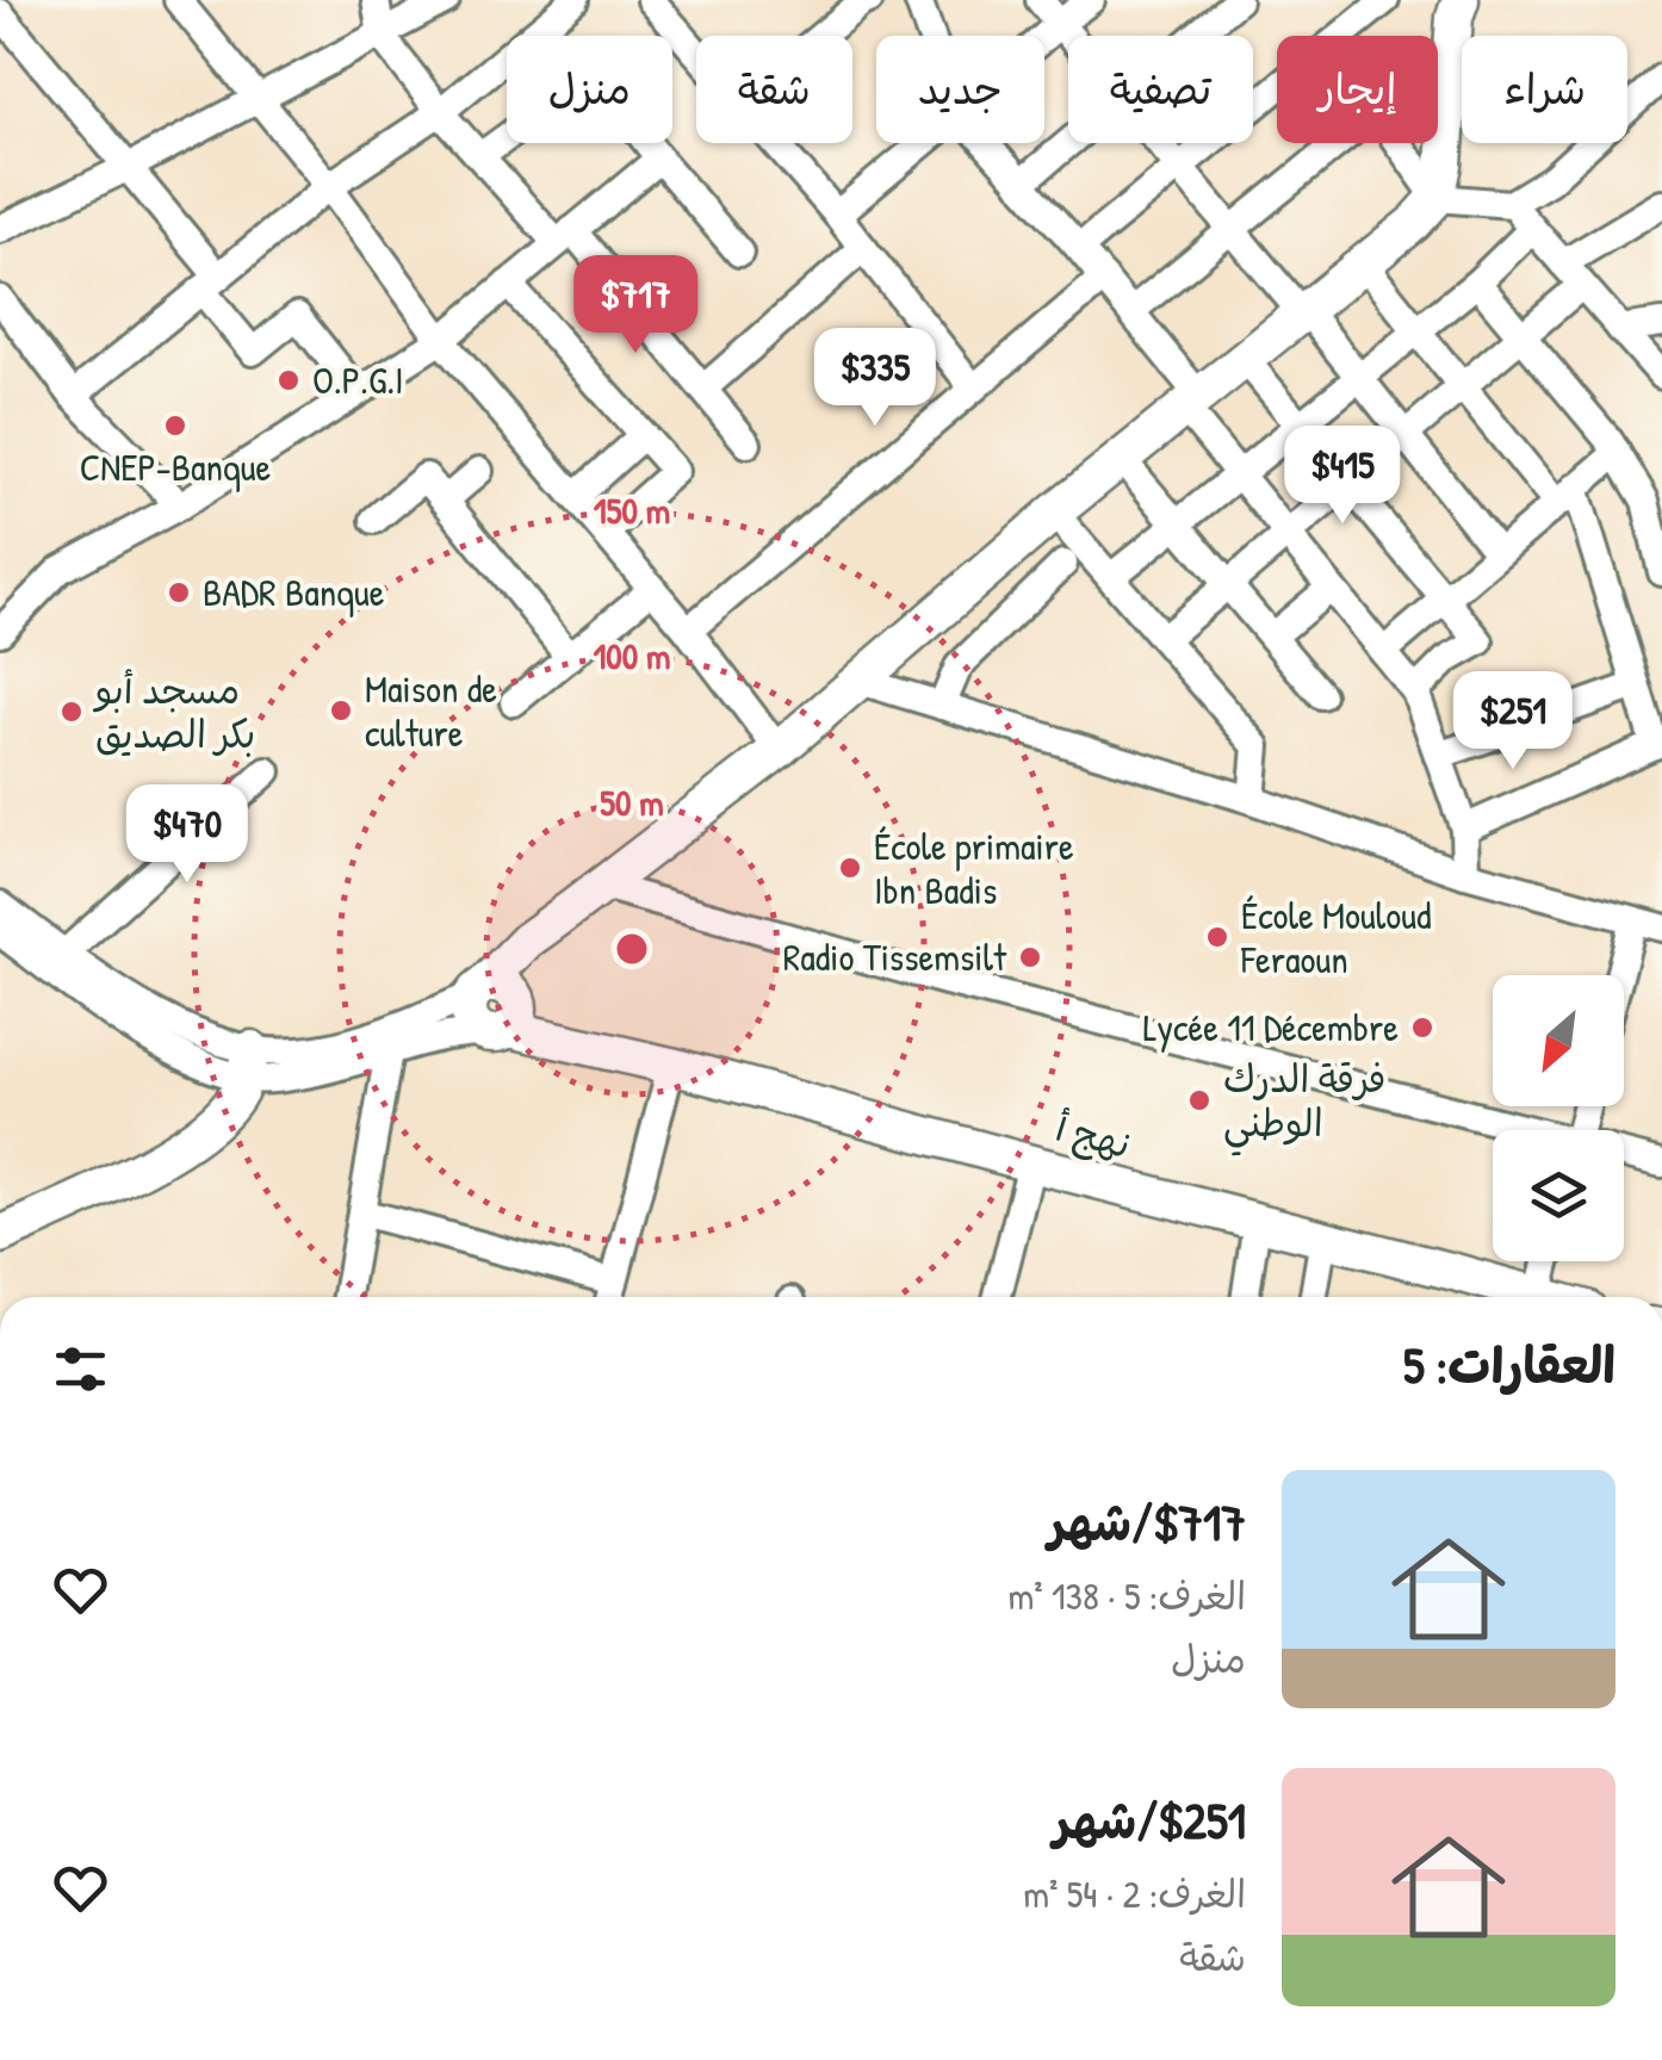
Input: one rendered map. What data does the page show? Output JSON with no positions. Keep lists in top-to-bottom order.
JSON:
{
  "streets": {
    "main road": ["نهج أ"]
  },
  "places": [
    "O.P.G.I",
    "CNEP-Banque",
    "BADR Banque",
    "Maison de culture",
    "مسجد أبو بكر الصديق",
    "École primaire Ibn Badis",
    "École Mouloud Feraoun",
    "Radio Tissemsilt",
    "Lycée 11 Décembre",
    "فرقة الدرك الوطني"
  ],
  "north": "bottom left",
  "page": {
    "chip": [
      "شراء",
      "إيجار",
      "تصفية",
      "جديد",
      "شقة",
      "منزل"
    ],
    "price": [
      "$717",
      "$335",
      "$415",
      "$251",
      "$470"
    ],
    "heading": "العقارات: 5",
    "list": [
      {
        "name": "$717/شهر",
        "note": "الغرف: 5 · 138 m² · منزل"
      },
      {
        "name": "$251/شهر",
        "note": "الغرف: 2 · 54 m² · شقة"
      }
    ]
  },
  "rings": ["150 m", "100 m", "50 m"]
}
